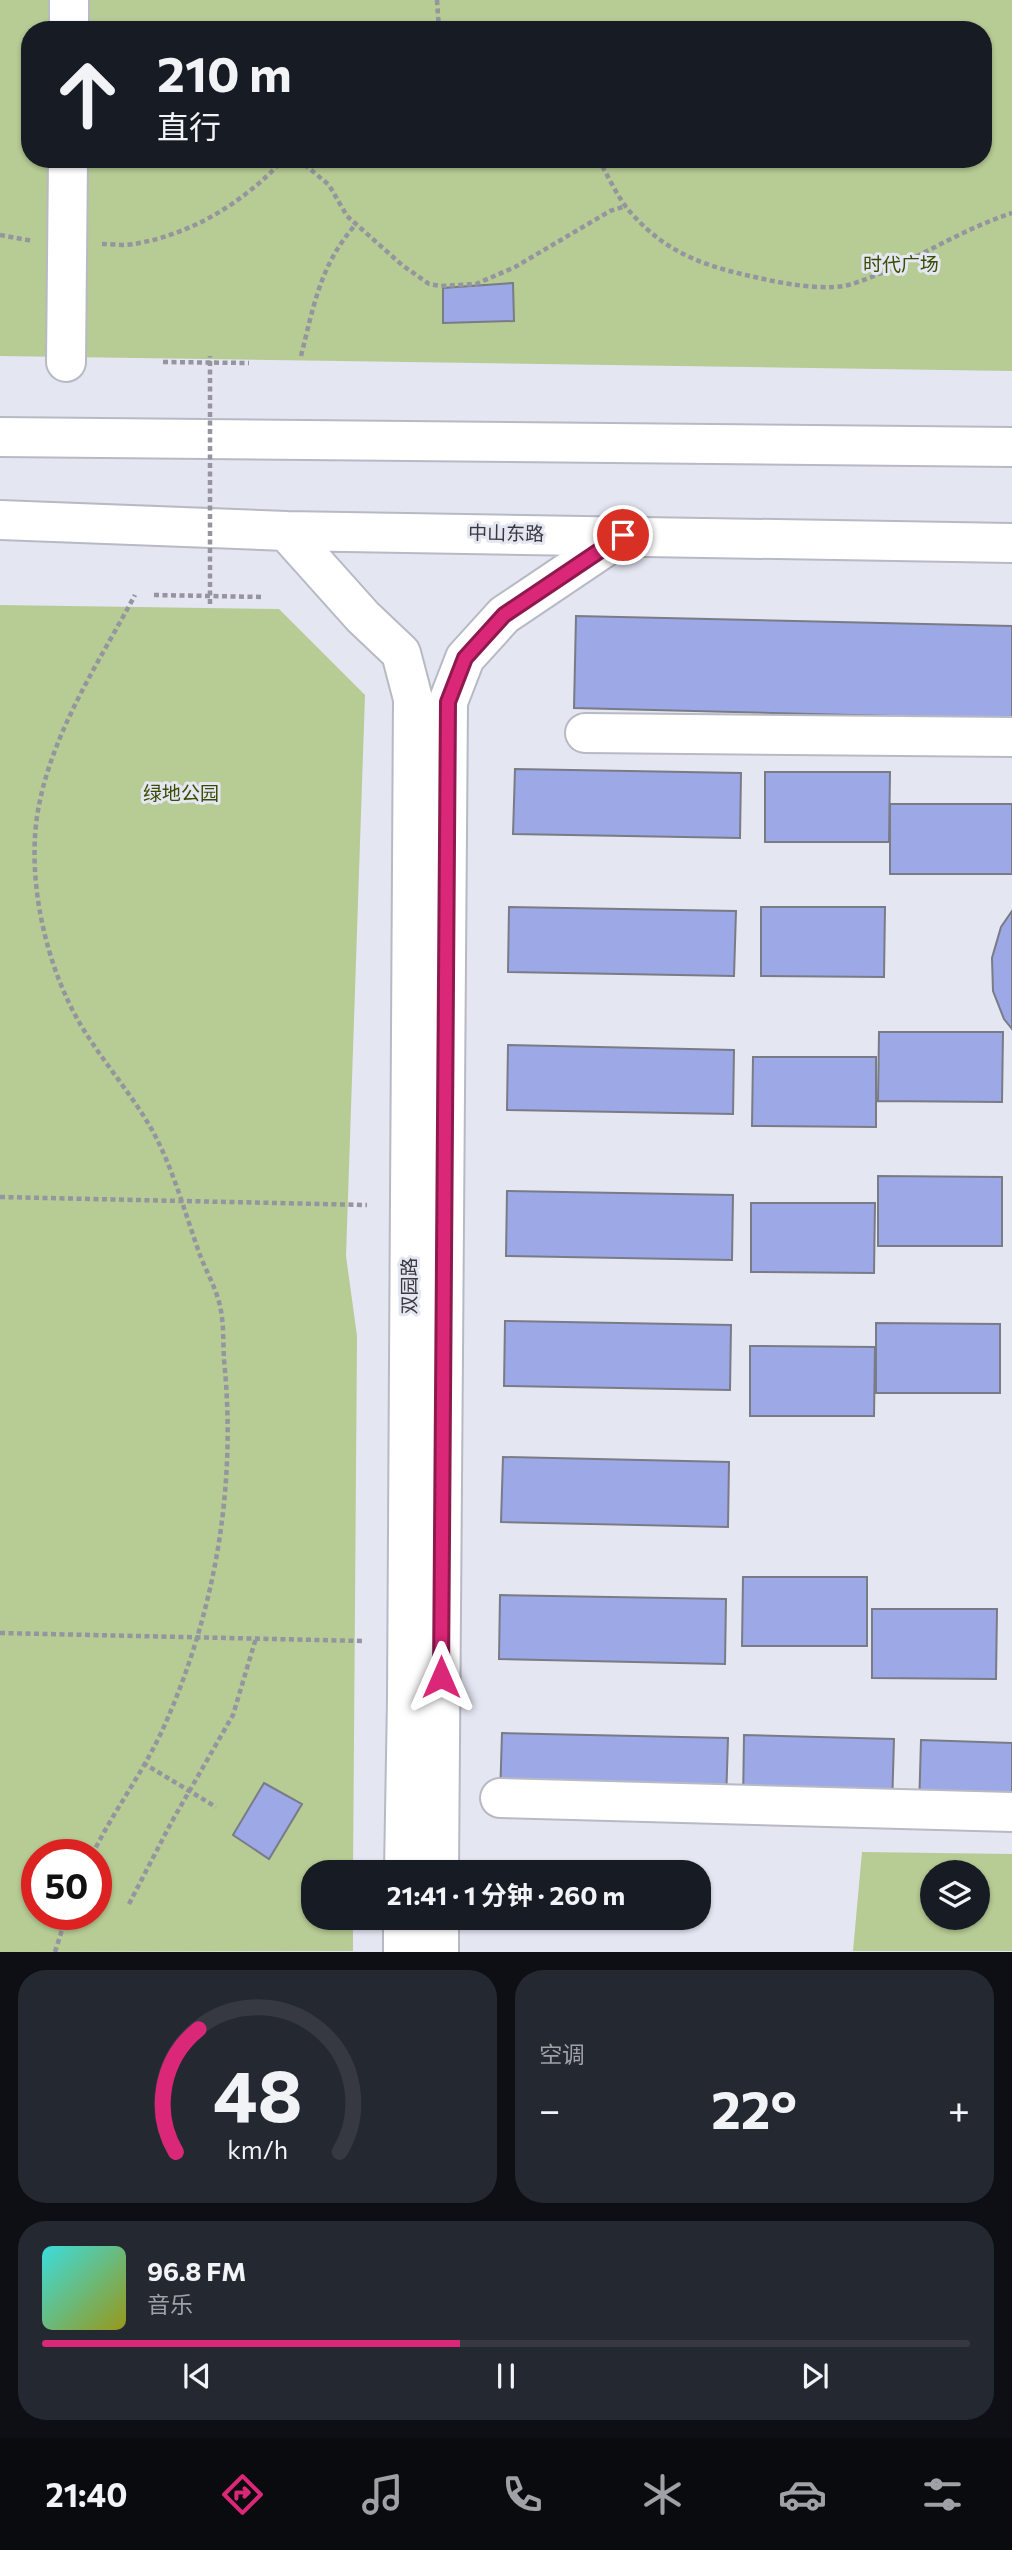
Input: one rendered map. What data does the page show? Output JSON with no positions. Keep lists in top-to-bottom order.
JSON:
{
  "streets": {
    "main road": ["中山东路", "双园路"]
  },
  "parks": ["时代广场", "绿地公园"],
  "page": {
    "turn": ["210 m", "直行"],
    "limit": "50",
    "trip": "21:41 · 1 分钟 · 260 m",
    "tile": "空调",
    "heat": ["−", "22°", "+"],
    "song": ["96.8 FM", "音乐"],
    "tabs": "21:40",
    "gauge": ["48", "km/h"]
  }
}
